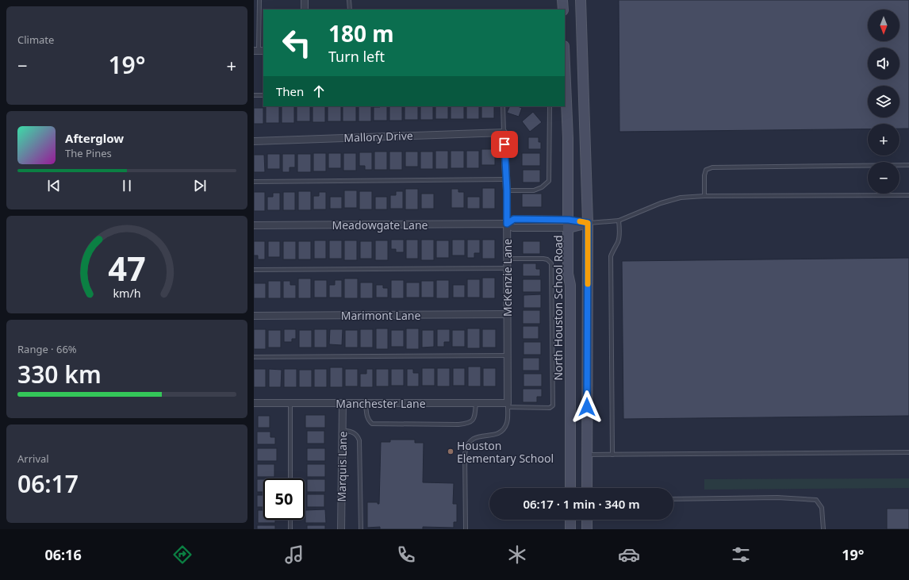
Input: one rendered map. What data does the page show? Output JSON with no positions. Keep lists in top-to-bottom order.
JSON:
{
  "streets": {
    "main road": ["North Houston School Road"],
    "street": [
      "Mallory Drive",
      "Meadowgate Lane",
      "McKenzie Lane",
      "Marimont Lane",
      "Manchester Lane",
      "Marquis Lane"
    ]
  },
  "crossings": [
    ["Mallory Drive", "McKenzie Lane"],
    ["Meadowgate Lane", "McKenzie Lane"],
    ["Meadowgate Lane", "North Houston School Road"],
    ["McKenzie Lane", "Marimont Lane"],
    ["McKenzie Lane", "Manchester Lane"],
    ["Manchester Lane", "Marquis Lane"]
  ],
  "places": ["Houston Elementary School"],
  "north": "bottom",
  "page": {
    "tile": [
      "Climate",
      ["Range · 66%", "330 km"],
      ["Arrival", "06:17"]
    ],
    "map_buttons": ["+", "−"],
    "turn": ["180 m", "Turn left"],
    "heat": ["−", "19°", "+"],
    "then": "Then",
    "song": ["Afterglow", "The Pines"],
    "limit": "50",
    "trip": "06:17 · 1 min · 340 m",
    "tabs": ["06:16", "19°"],
    "gauge": ["47", "km/h"]
  }
}
